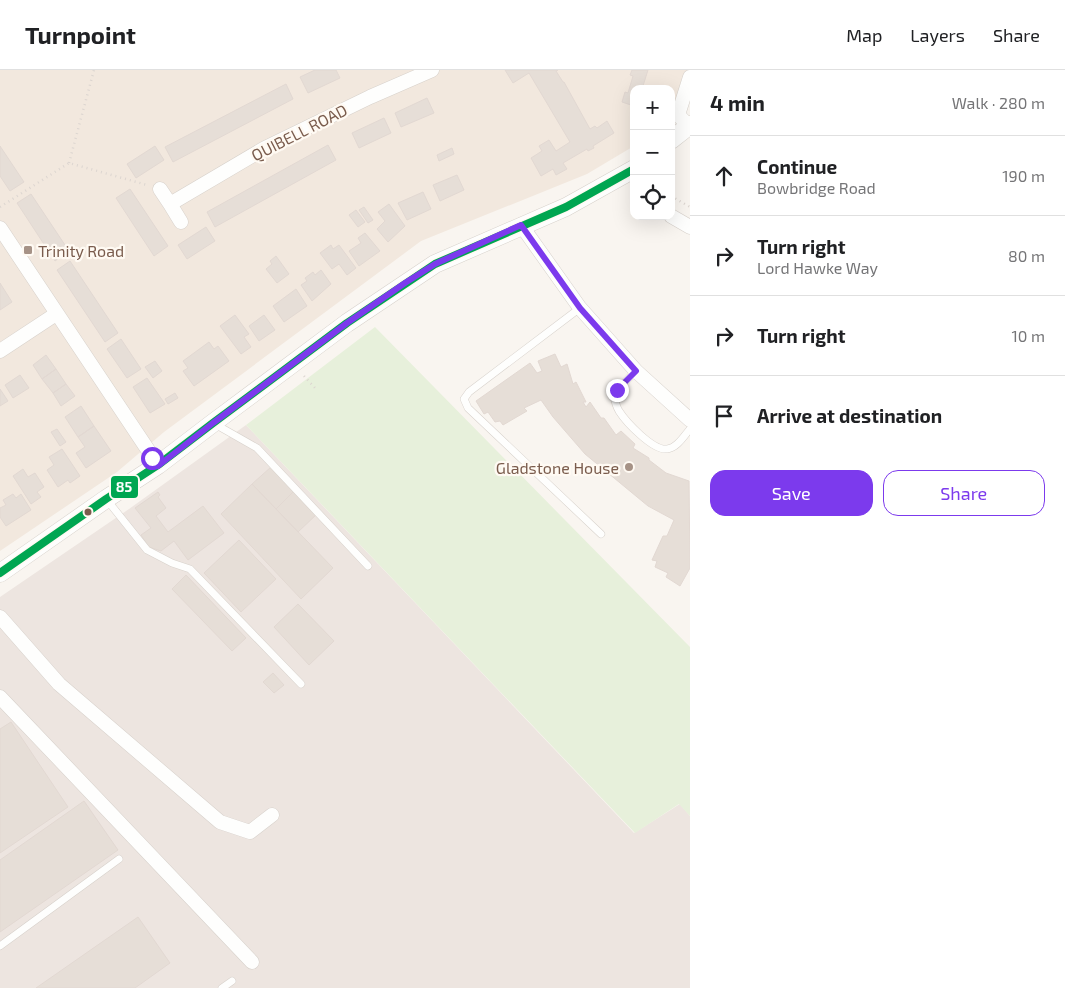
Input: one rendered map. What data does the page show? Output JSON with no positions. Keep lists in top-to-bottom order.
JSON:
{
  "streets": {
    "street": ["QUIBELL ROAD"]
  },
  "places": {
    "transit": ["Trinity Road"],
    "other": ["Gladstone House"]
  },
  "lines": ["transit line 85"],
  "page": {
    "header": "Turnpoint",
    "nav": ["Map", "Layers", "Share"],
    "heading": ["4 min", "Walk · 280 m"],
    "map_buttons": ["+", "−"],
    "list": [
      ["Continue", "Bowbridge Road", "190 m"],
      ["Turn right", "Lord Hawke Way", "80 m"],
      ["Turn right", "10 m"],
      "Arrive at destination"
    ],
    "buttons": ["Save", "Share"]
  }
}
